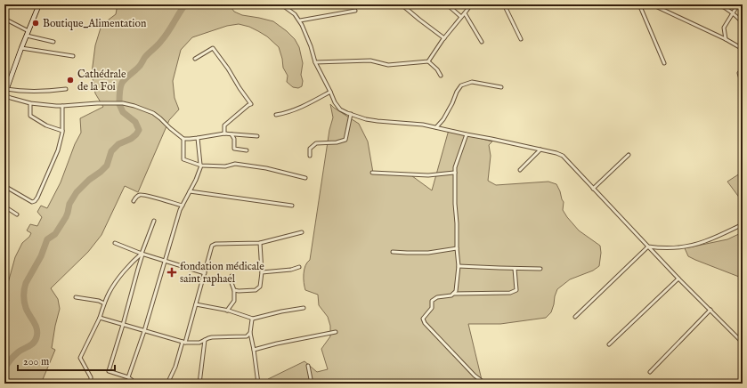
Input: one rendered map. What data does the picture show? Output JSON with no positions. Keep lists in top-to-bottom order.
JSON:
{
  "places": {
    "other": ["Boutique_Alimentation", "Cathédrale de la Foi"],
    "health": ["fondation médicale saint raphael"]
  },
  "scale_bar": "200 m"
}
